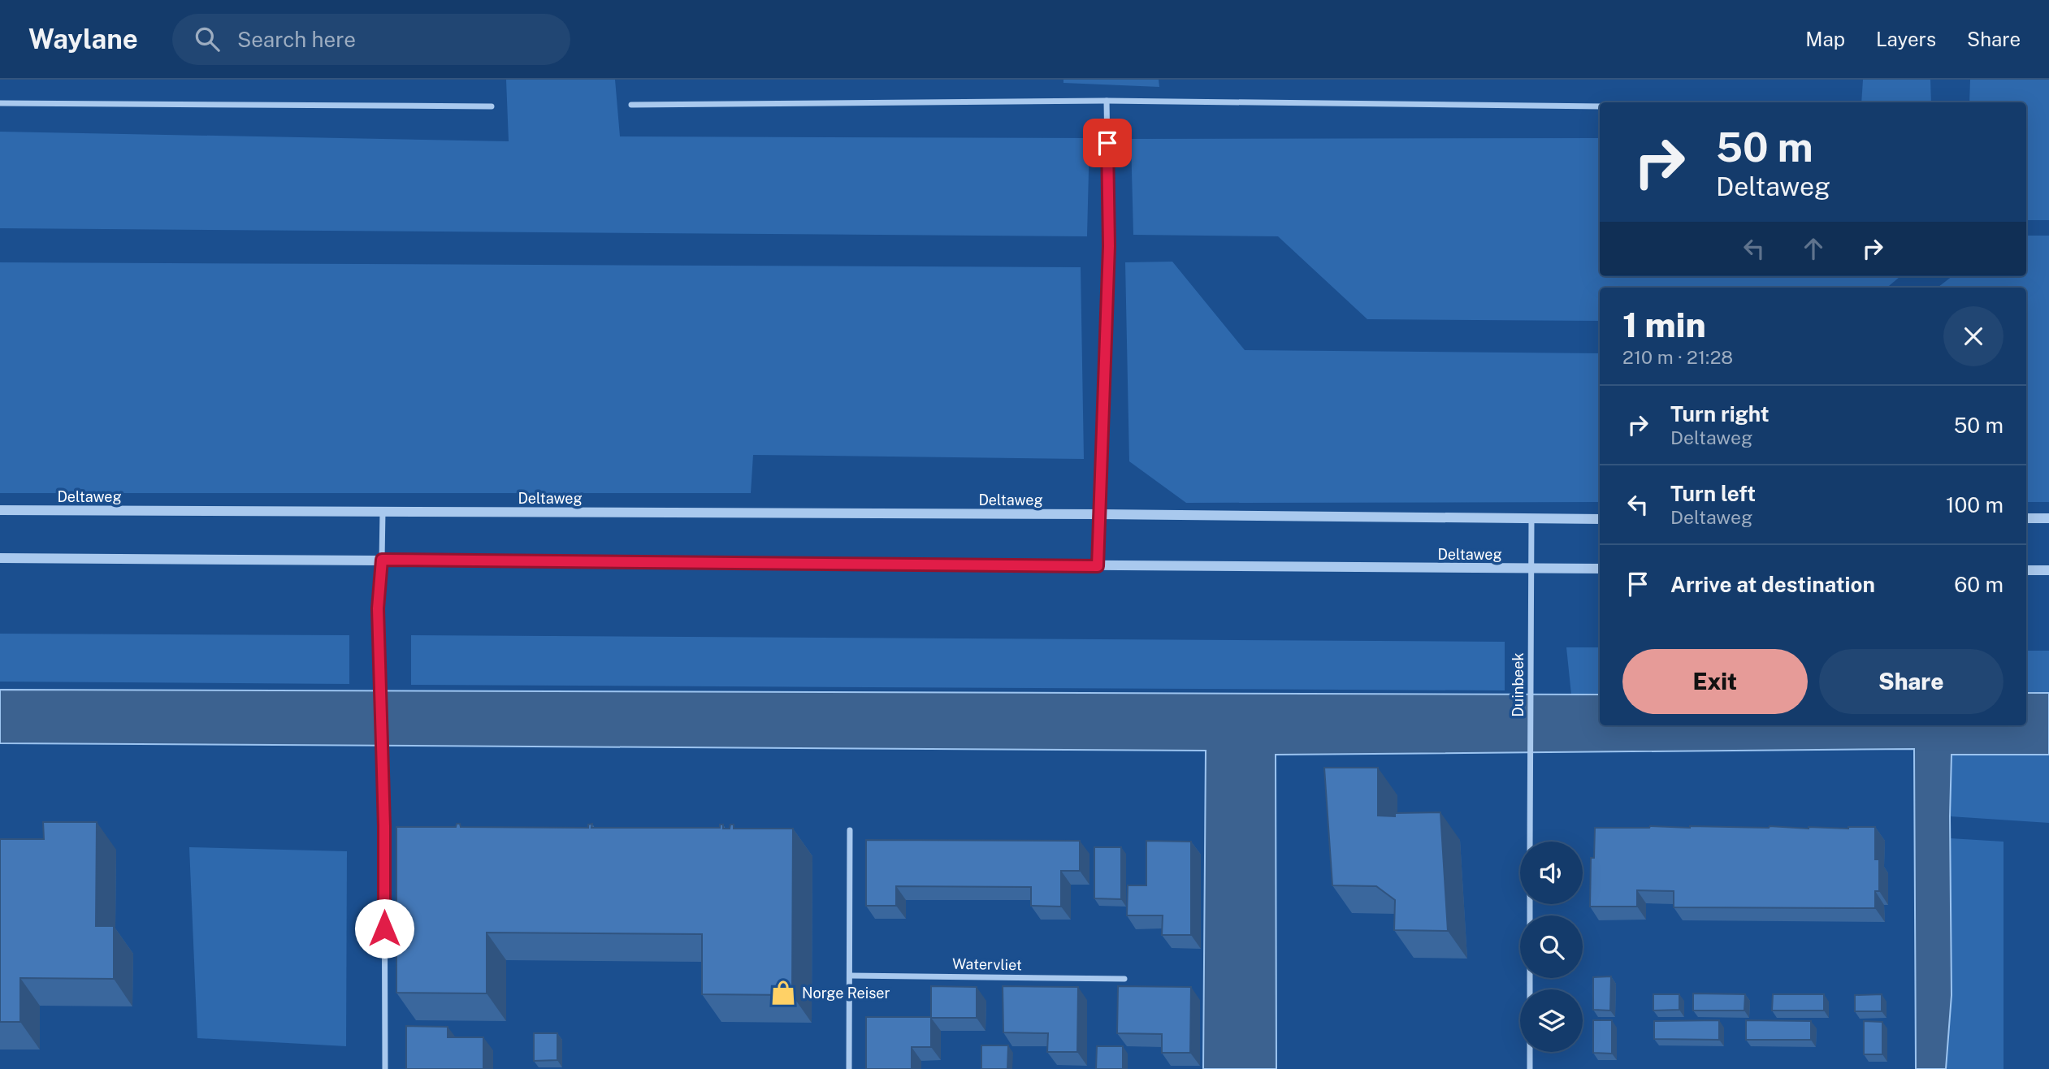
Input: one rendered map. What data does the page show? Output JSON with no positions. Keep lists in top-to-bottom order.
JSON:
{
  "streets": {
    "street": ["Deltaweg", "Duinbeek", "Watervliet"]
  },
  "crossings": [
    ["Deltaweg", "Duinbeek"]
  ],
  "places": {
    "shop": ["Norge Reiser"]
  },
  "page": {
    "header": "Waylane",
    "search": "Search here",
    "nav": ["Map", "Layers", "Share"],
    "turn": ["50 m", "Deltaweg"],
    "heading": ["1 min", "210 m · 21:28"],
    "list": [
      {
        "name": "Turn right",
        "note": "Deltaweg",
        "value": "50 m"
      },
      {
        "name": "Turn left",
        "note": "Deltaweg",
        "value": "100 m"
      },
      {
        "name": "Arrive at destination",
        "value": "60 m"
      }
    ],
    "buttons": ["Exit", "Share"]
  }
}
